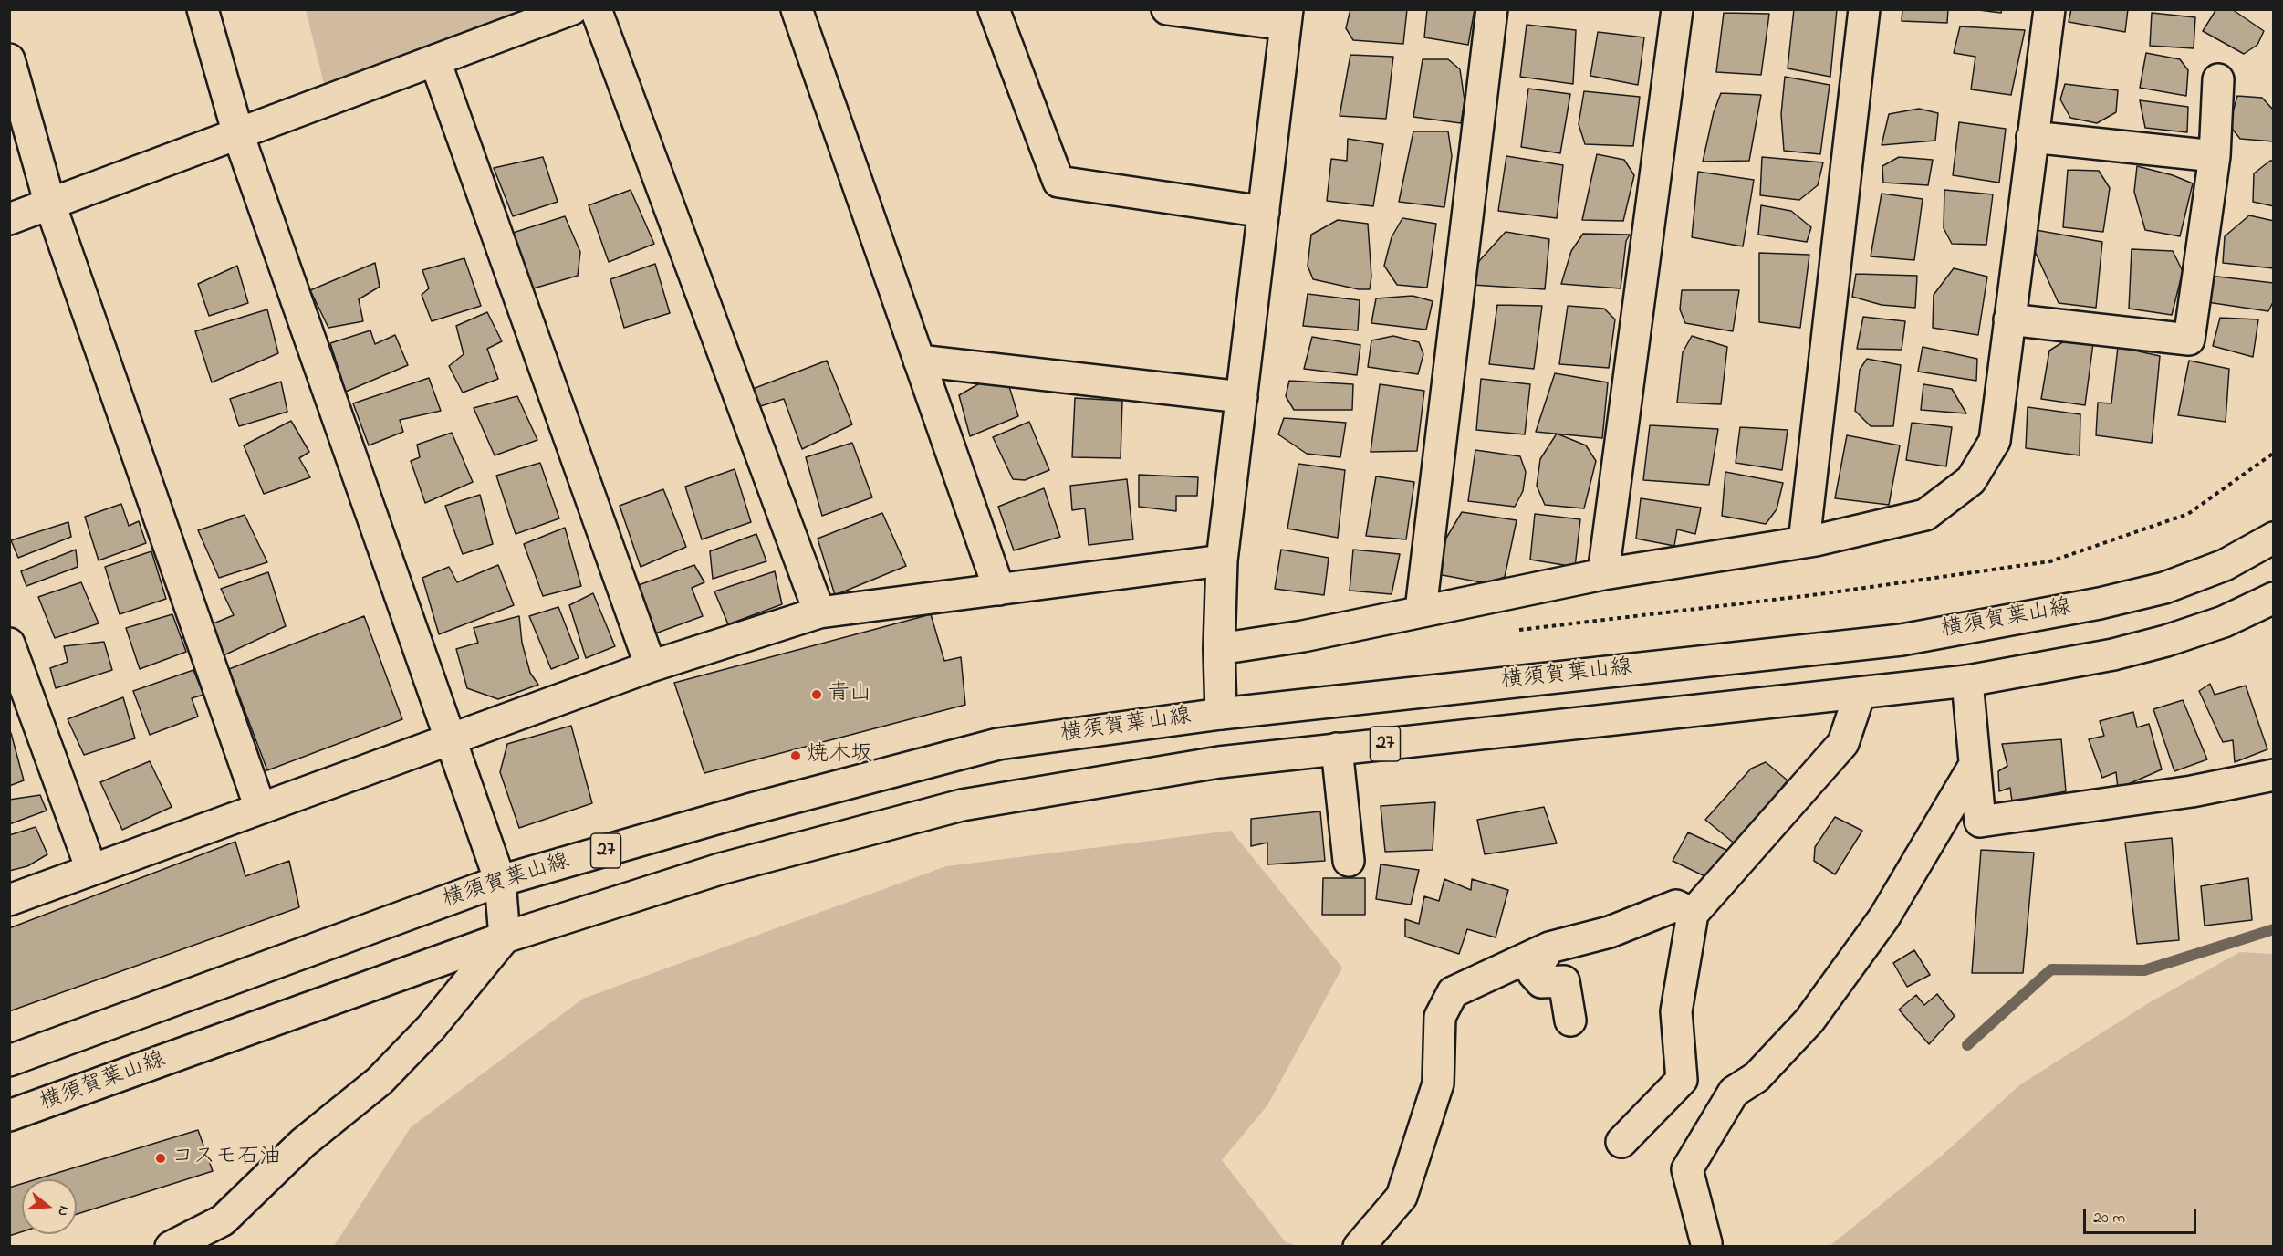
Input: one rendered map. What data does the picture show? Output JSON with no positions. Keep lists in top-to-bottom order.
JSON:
{
  "streets": {
    "street": ["横須賀葉山線", "27"]
  },
  "places": ["青山", "焼木坂", "コスモ石油"],
  "scale_bar": "20 m",
  "north": "right"
}
